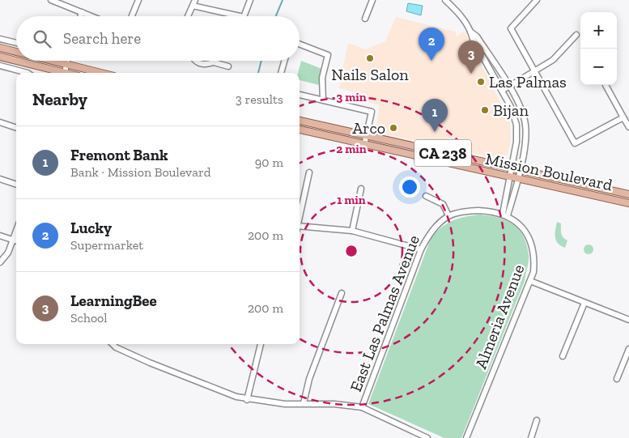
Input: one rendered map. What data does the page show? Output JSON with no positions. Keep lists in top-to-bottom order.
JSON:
{
  "streets": {
    "main road": ["CA 238", "Mission Boulevard"],
    "street": ["East Las Palmas Avenue", "Almeria Avenue"]
  },
  "places": [
    "Nails Salon",
    "Las Palmas",
    "Bijan",
    "Arco"
  ],
  "page": {
    "map_buttons": ["+", "−"],
    "search": "Search here",
    "pins": ["2", "3", "1"],
    "heading": ["Nearby", "3 results"],
    "list": [
      {
        "mark": "1",
        "name": "Fremont Bank",
        "note": "Bank · Mission Boulevard",
        "value": "90 m"
      },
      {
        "mark": "2",
        "name": "Lucky",
        "note": "Supermarket",
        "value": "200 m"
      },
      {
        "mark": "3",
        "name": "LearningBee",
        "note": "School",
        "value": "200 m"
      }
    ]
  },
  "rings": ["3 min", "2 min", "1 min"]
}
